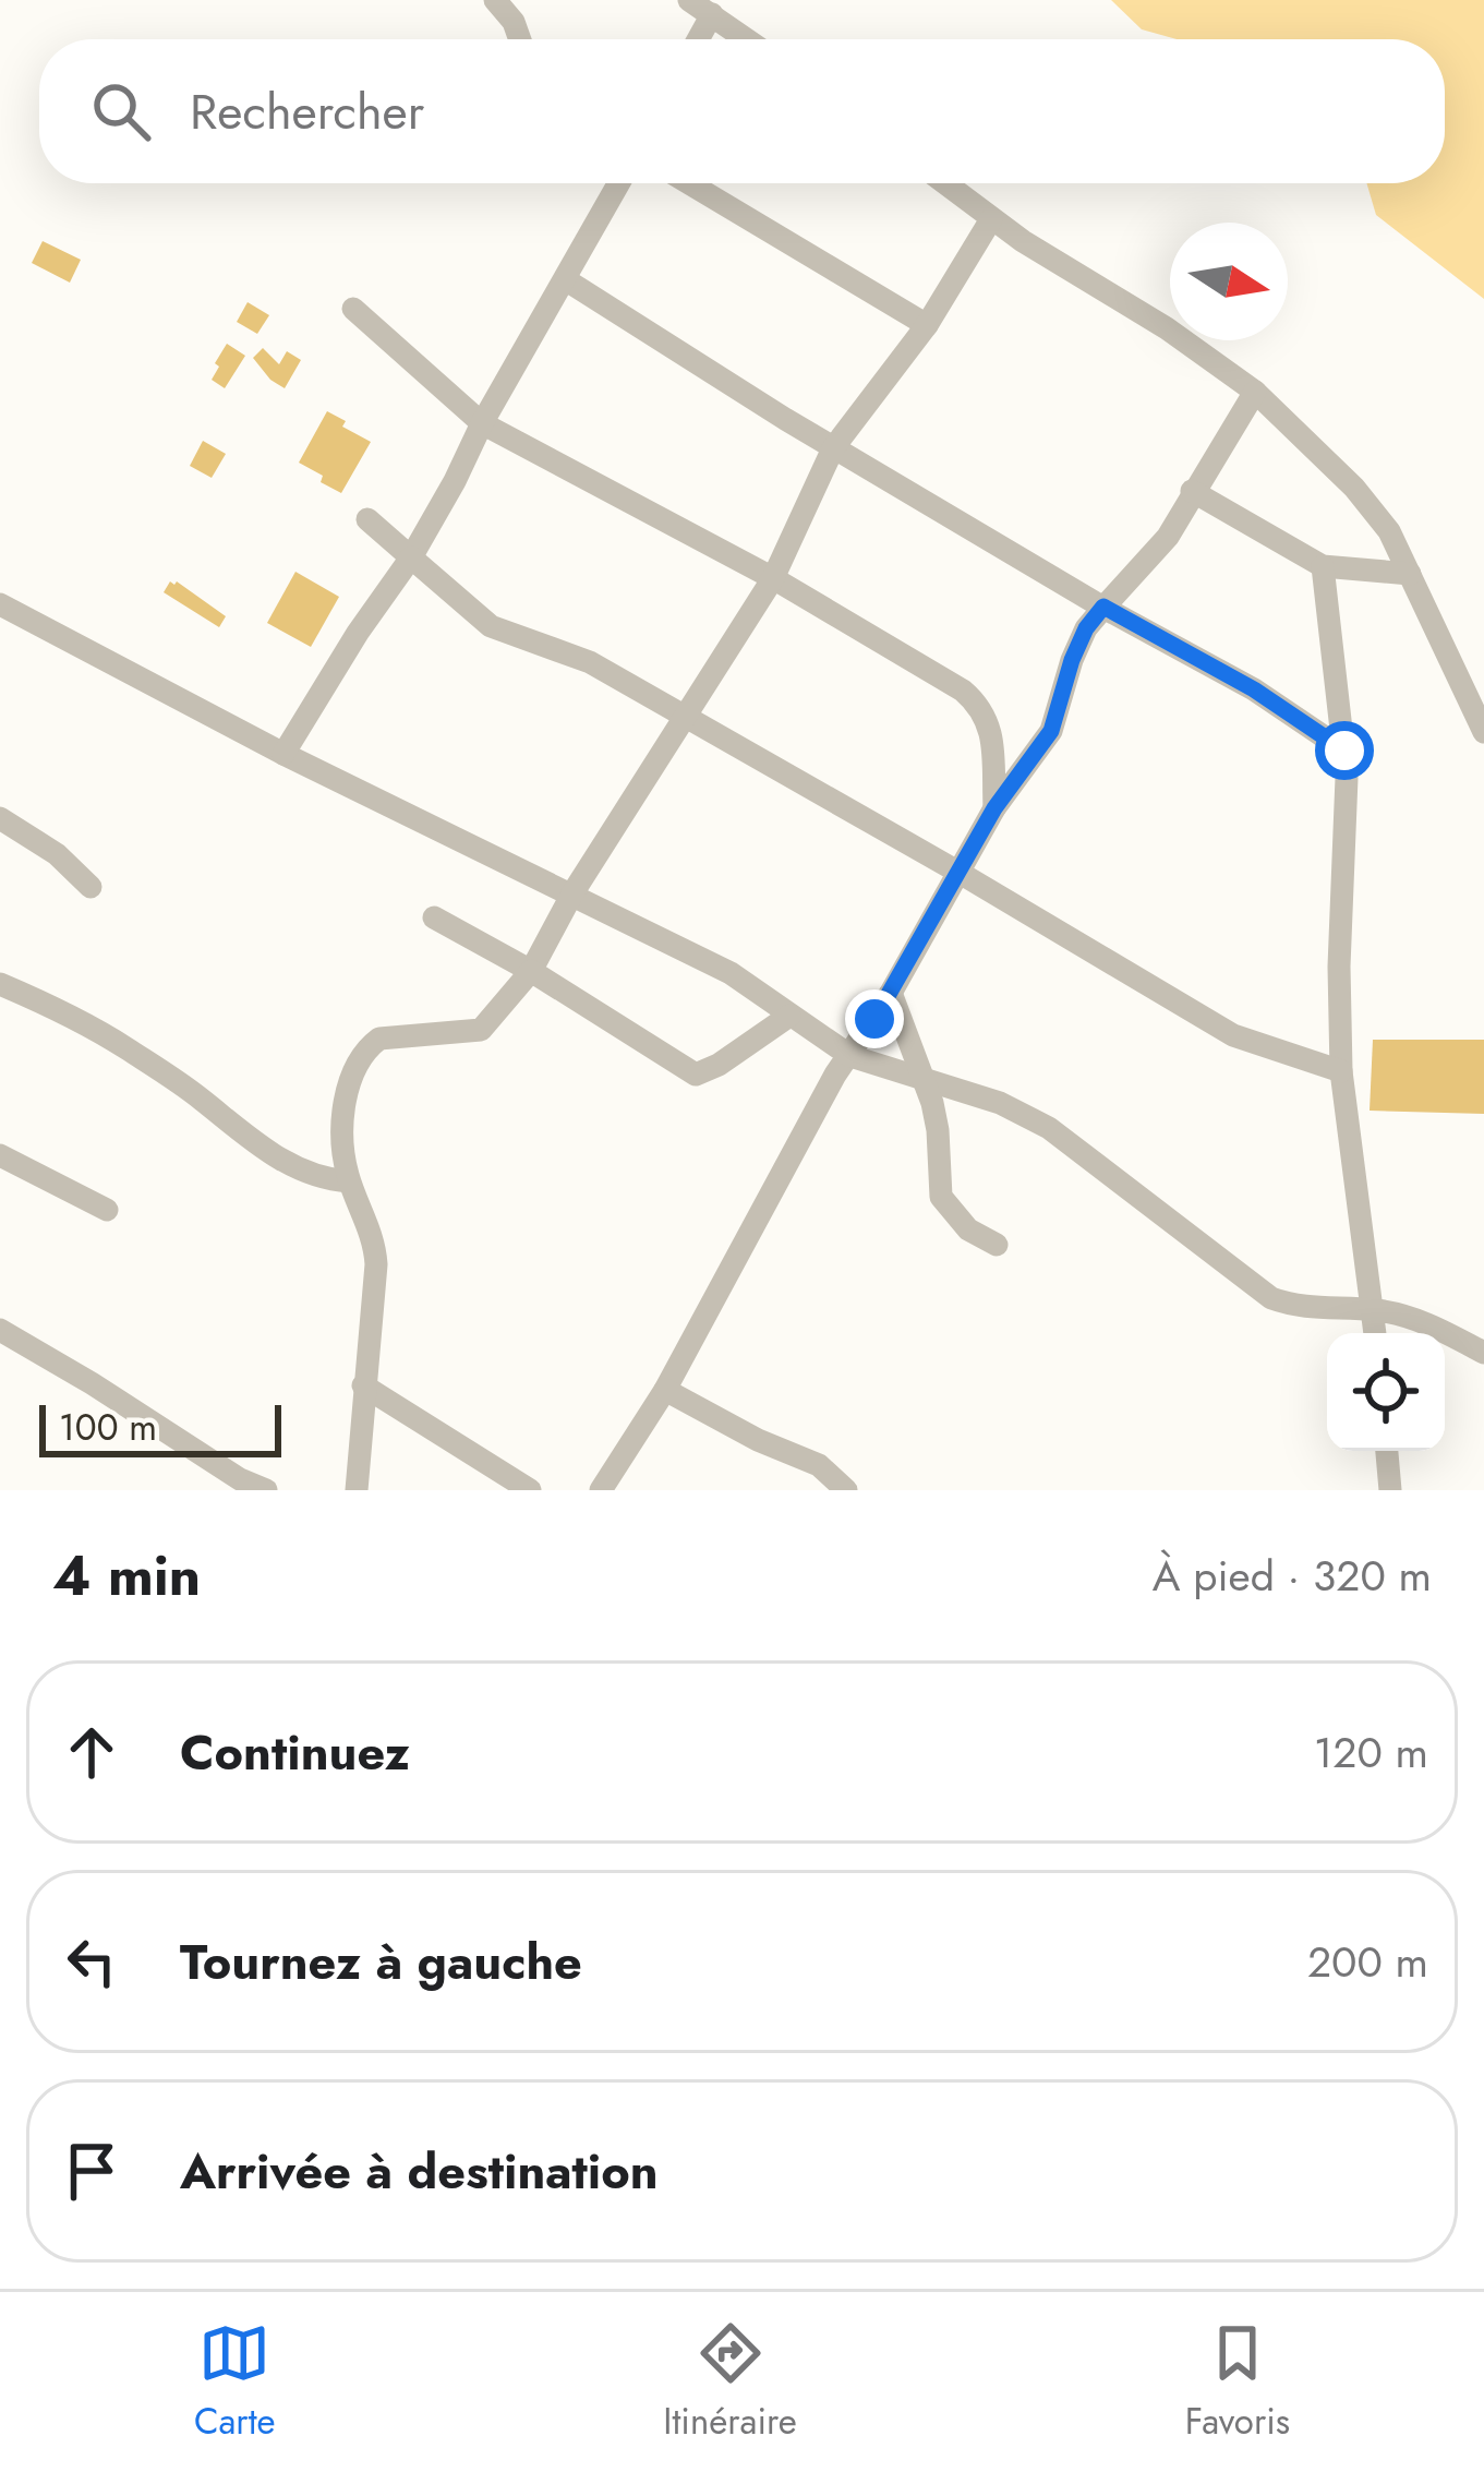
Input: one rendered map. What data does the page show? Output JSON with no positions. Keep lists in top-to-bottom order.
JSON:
{
  "scale_bar": "100 m",
  "north": "right",
  "page": {
    "search": "Rechercher",
    "scale": "100 m",
    "heading": ["4 min", "À pied · 320 m"],
    "list": [
      ["Continuez", "120 m"],
      ["Tournez à gauche", "200 m"],
      "Arrivée à destination"
    ],
    "nav": ["Carte", "Itinéraire", "Favoris"]
  }
}
